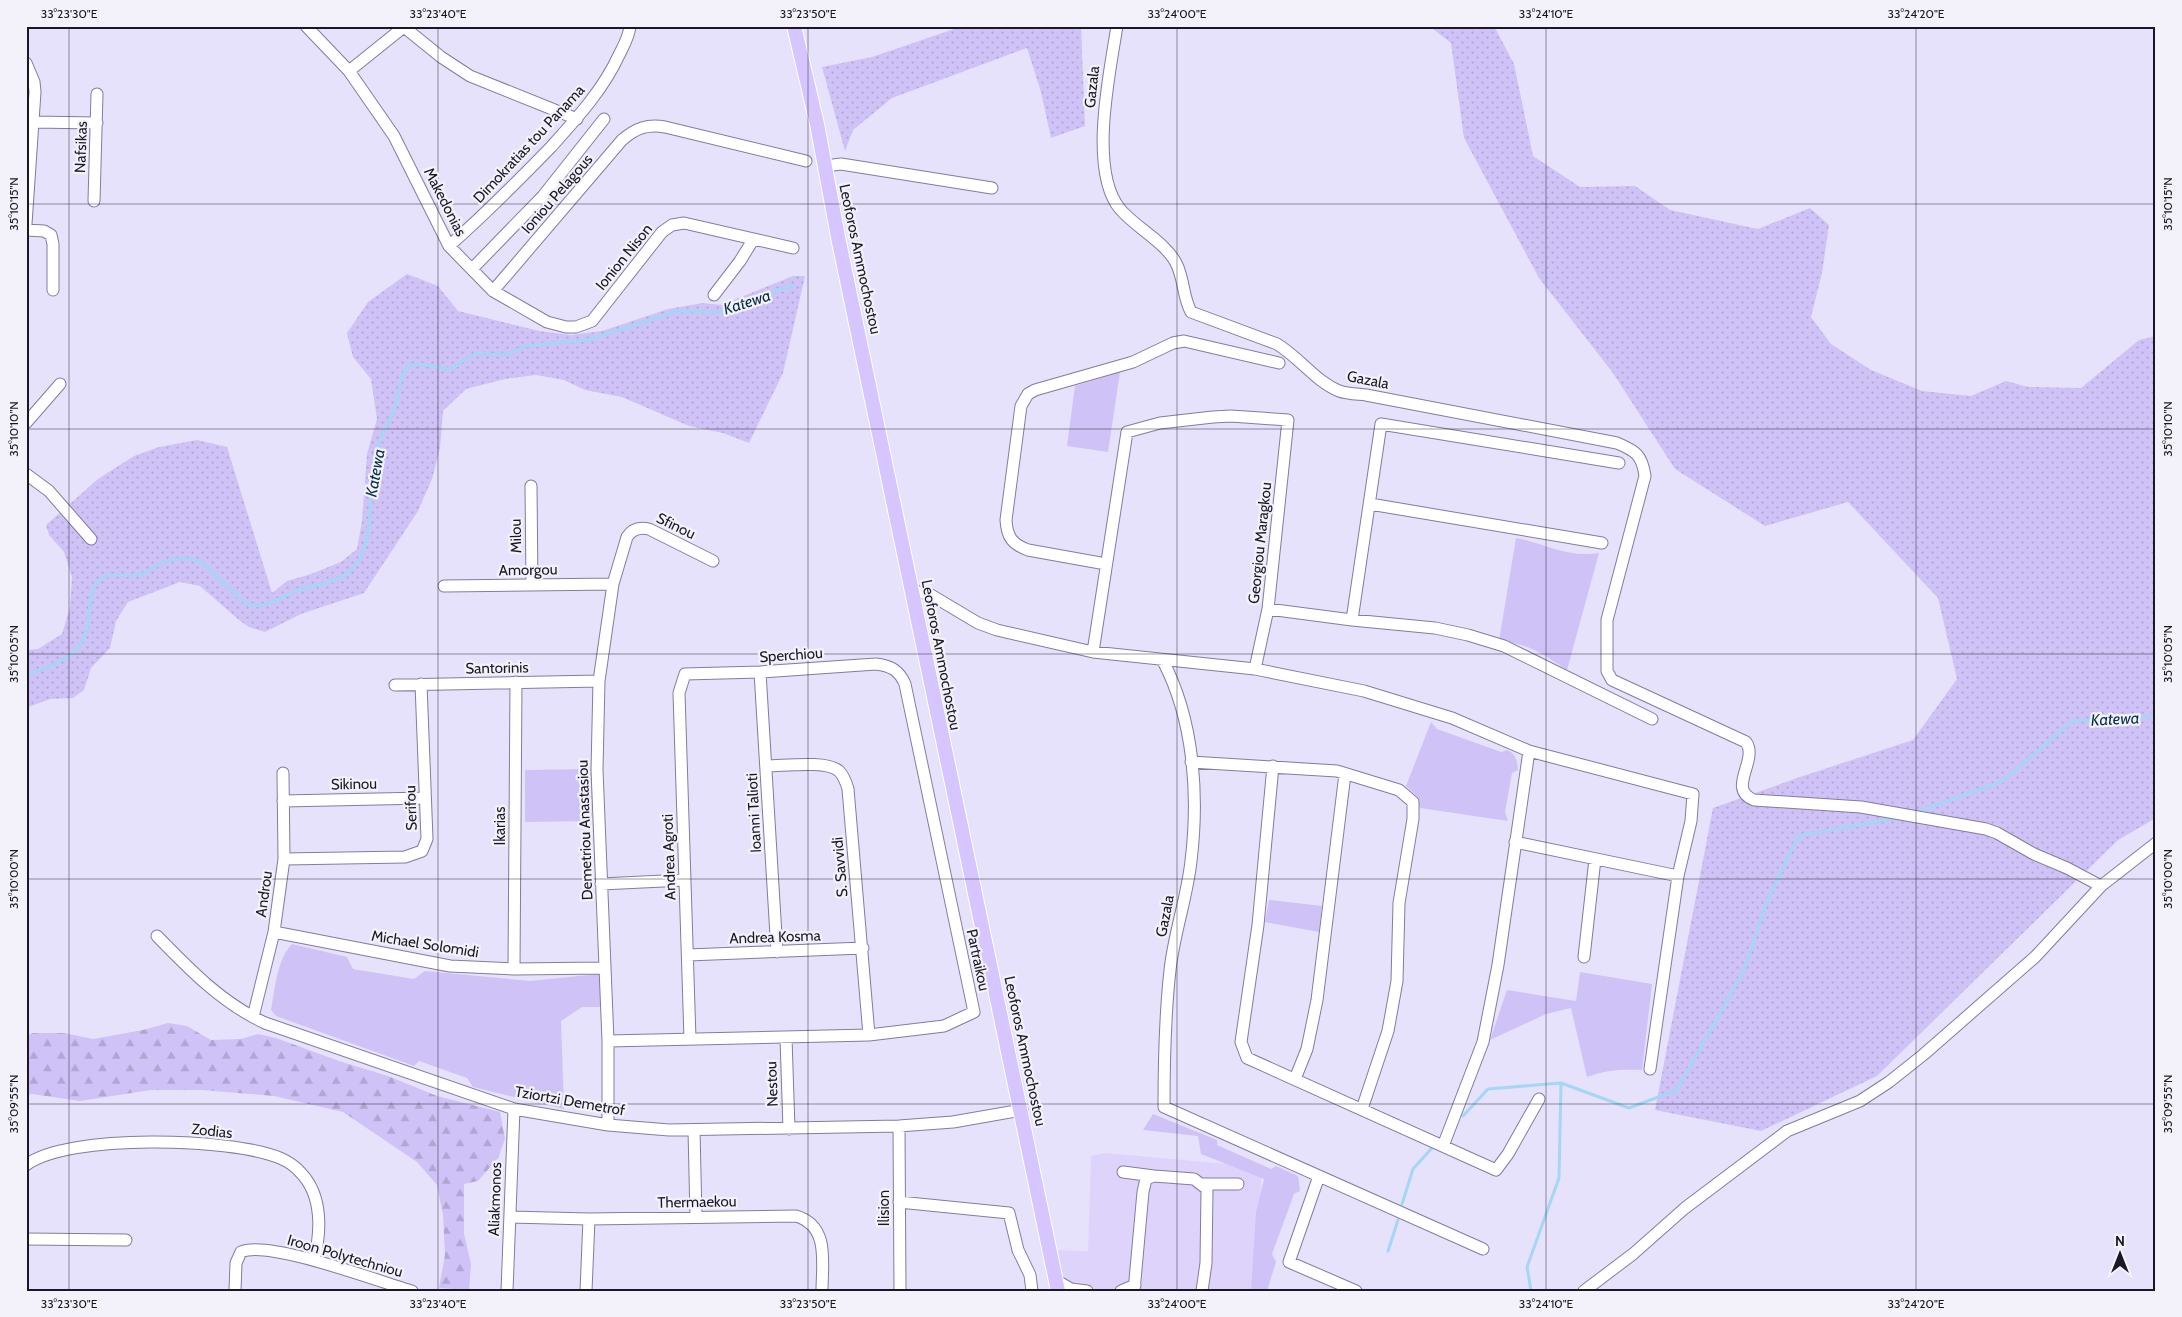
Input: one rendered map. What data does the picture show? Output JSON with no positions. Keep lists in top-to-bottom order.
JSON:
{
  "streets": {
    "main road": ["Leoforos Ammochostou"],
    "street": [
      "Gazala",
      "Dimokratias tou Panama",
      "Nafsikas",
      "Ioniou Pelagous",
      "Makedonias",
      "Ionion Nison",
      "Sfinou",
      "Milou",
      "Georgiou Maragkou",
      "Amorgou",
      "Sperchiou",
      "Santorinis",
      "Sikinou",
      "Serifou",
      "Ioanni Talioti",
      "Ikarias",
      "Demetriou Anastasiou",
      "Andrea Agroti",
      "S. Savvidi",
      "Androu",
      "Andrea Kosma",
      "Michael Solomidi",
      "Partraikou",
      "Nestou",
      "Tziortzi Demetrof",
      "Zodias",
      "Aliakmonos",
      "Thermaekou",
      "Ilision",
      "Iroon Polytechniou"
    ]
  },
  "crossings": [
    ["Dimokratias tou Panama", "Makedonias"],
    ["Ioniou Pelagous", "Makedonias"],
    ["Makedonias", "Ionion Nison"],
    ["Leoforos Ammochostou", "Tziortzi Demetrof"],
    ["Sfinou", "Demetriou Anastasiou"],
    ["Milou", "Amorgou"],
    ["Amorgou", "Demetriou Anastasiou"],
    ["Sperchiou", "Ioanni Talioti"],
    ["Sperchiou", "Andrea Agroti"],
    ["Sperchiou", "Partraikou"],
    ["Santorinis", "Serifou"],
    ["Santorinis", "Ikarias"],
    ["Santorinis", "Demetriou Anastasiou"],
    ["Sikinou", "Serifou"],
    ["Sikinou", "Androu"],
    ["Serifou", "Androu"],
    ["Ioanni Talioti", "S. Savvidi"],
    ["Ioanni Talioti", "Andrea Kosma"],
    ["Ikarias", "Michael Solomidi"],
    ["Demetriou Anastasiou", "Michael Solomidi"],
    ["Demetriou Anastasiou", "Partraikou"],
    ["Demetriou Anastasiou", "Tziortzi Demetrof"],
    ["Andrea Agroti", "Andrea Kosma"],
    ["Andrea Agroti", "Partraikou"],
    ["S. Savvidi", "Andrea Kosma"],
    ["S. Savvidi", "Partraikou"],
    ["Androu", "Michael Solomidi"],
    ["Androu", "Tziortzi Demetrof"],
    ["Partraikou", "Nestou"],
    ["Nestou", "Tziortzi Demetrof"],
    ["Tziortzi Demetrof", "Aliakmonos"],
    ["Tziortzi Demetrof", "Ilision"],
    ["Zodias", "Iroon Polytechniou"],
    ["Aliakmonos", "Thermaekou"]
  ],
  "water": ["Katewa"],
  "north": "top",
  "coordinates": [
    "33°23'30\"E",
    "33°23'40\"E",
    "33°23'50\"E",
    "33°24'00\"E",
    "33°24'10\"E",
    "33°24'20\"E",
    "35°10'15\"N",
    "35°10'10\"N",
    "35°10'05\"N",
    "35°10'00\"N",
    "35°09'55\"N"
  ]
}
